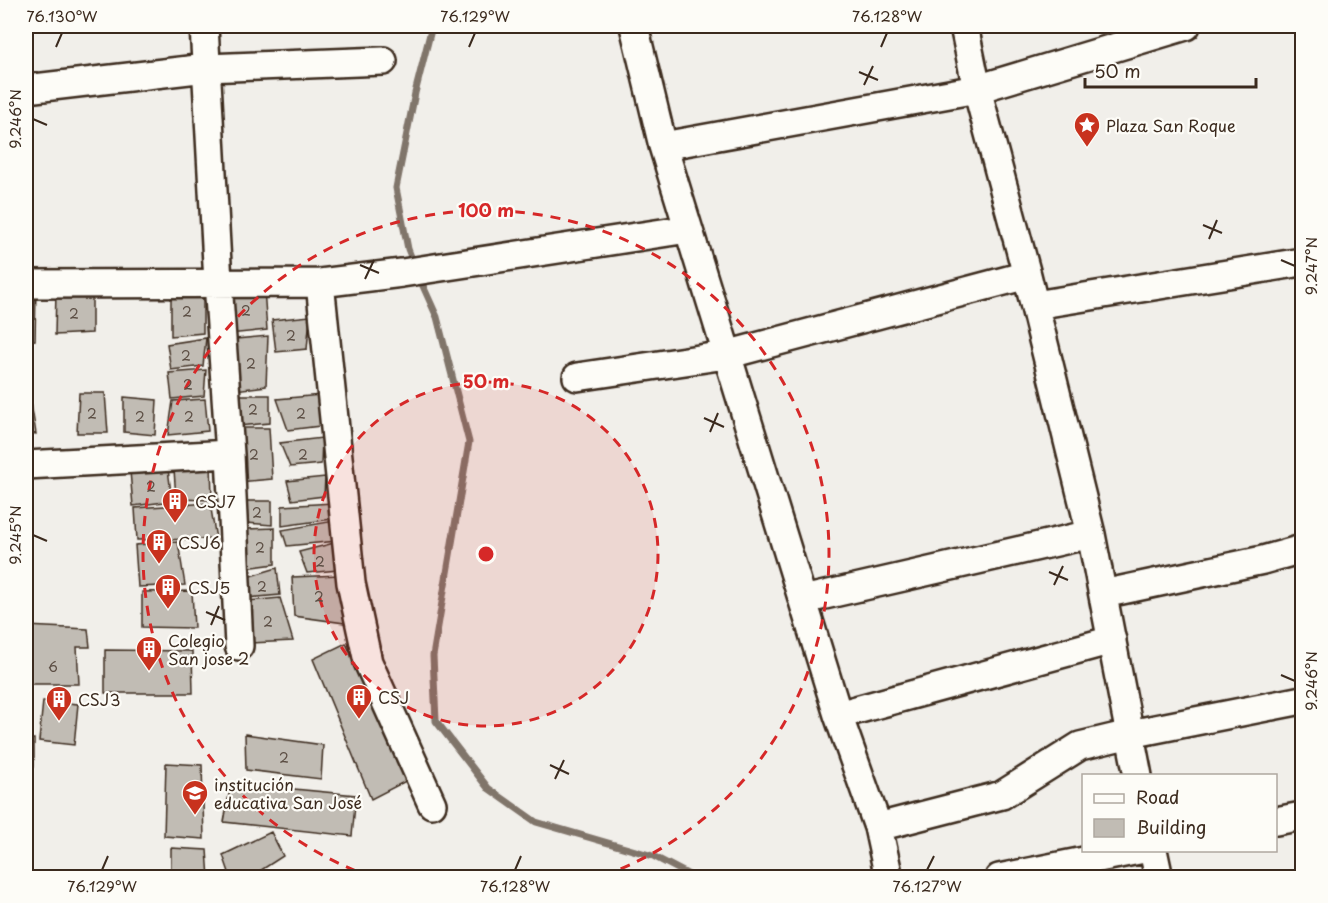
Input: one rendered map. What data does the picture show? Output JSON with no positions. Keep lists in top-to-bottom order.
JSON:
{
  "places": {
    "place": ["Plaza San Roque"],
    "building": [
      "CSJ7",
      "CSJ6",
      "CSJ5",
      "Colegio San jose 2",
      "CSJ",
      "CSJ3"
    ],
    "school or university": ["institución educativa San José"]
  },
  "house_numbers": [
    "2",
    "2",
    "2",
    "2",
    "2",
    "2",
    "2",
    "2",
    "2",
    "2",
    "2",
    "2",
    "2",
    "2",
    "2",
    "2",
    "2",
    "2",
    "2",
    "2",
    "2",
    "6",
    "2"
  ],
  "legend": ["Road", "Building"],
  "scale_bar": "50 m",
  "coordinates": [
    "76.130°W",
    "76.129°W",
    "76.128°W",
    "9.246°N",
    "9.247°N",
    "9.245°N",
    "76.127°W"
  ],
  "rings": ["100 m", "50 m"]
}
